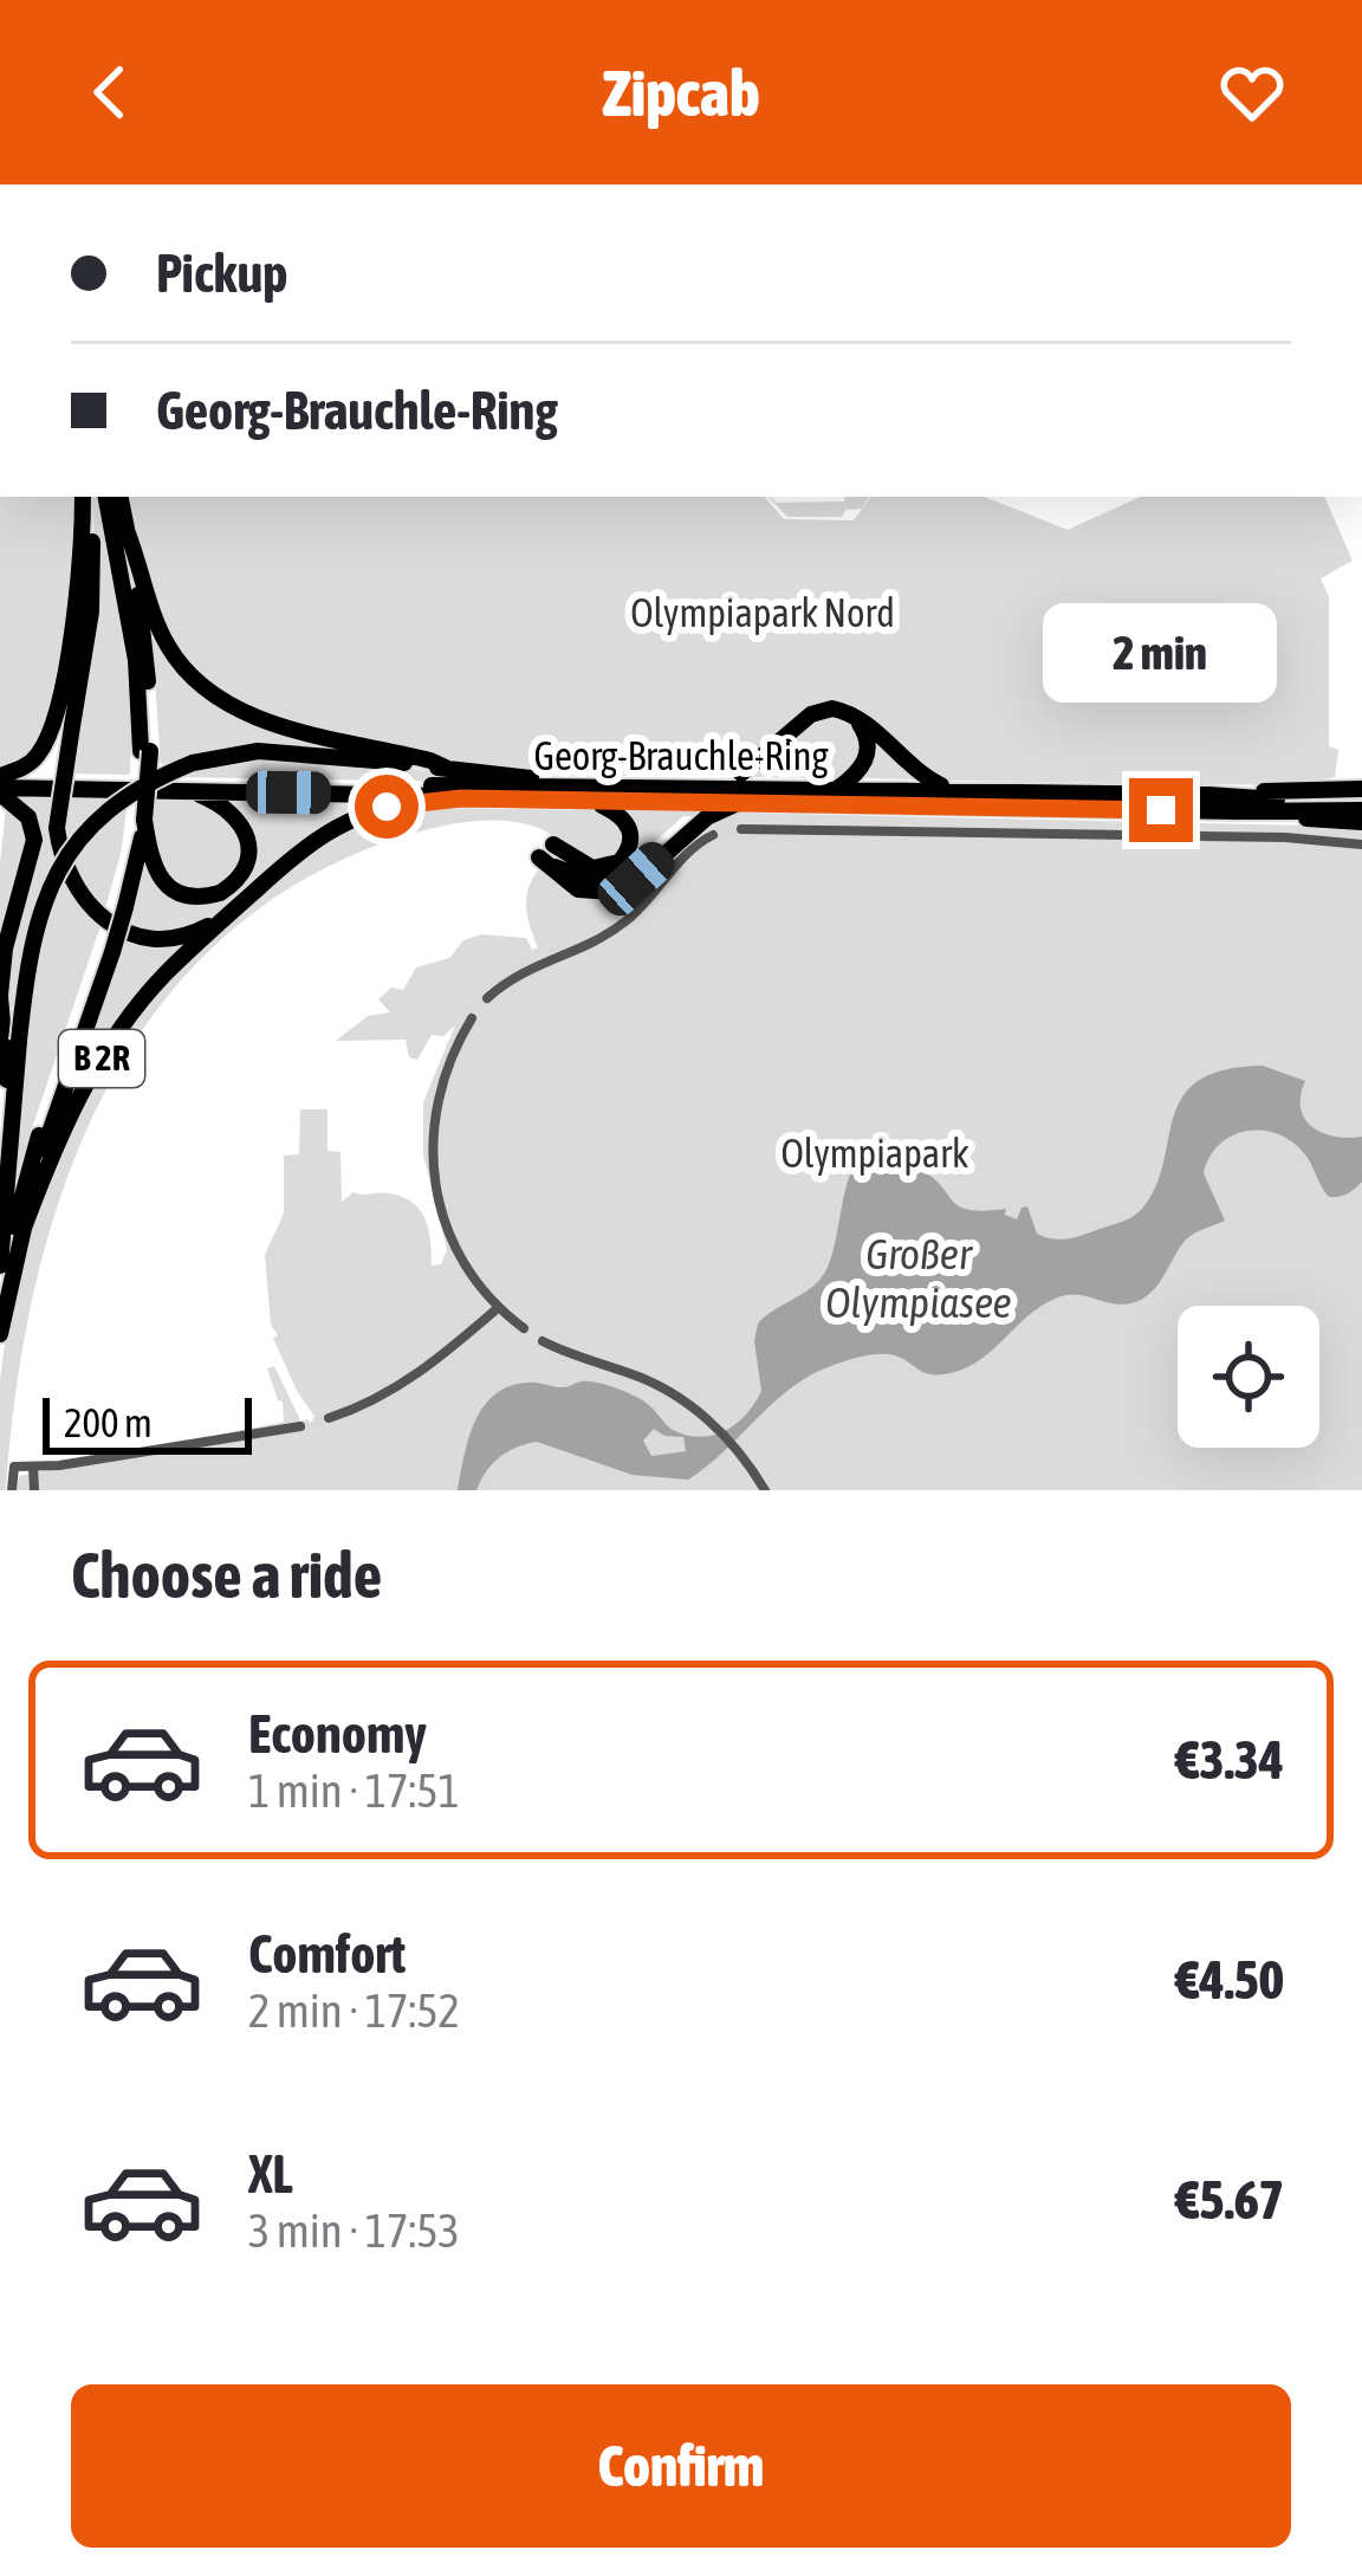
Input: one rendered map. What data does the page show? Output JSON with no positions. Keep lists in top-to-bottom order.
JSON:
{
  "streets": {
    "highway": ["Georg-Brauchle-Ring", "B 2R"]
  },
  "crossings": [
    ["Georg-Brauchle-Ring", "B 2R"]
  ],
  "water": ["Großer Olympiasee"],
  "parks": ["Olympiapark Nord", "Olympiapark"],
  "scale_bar": "200 m",
  "page": {
    "header": "Zipcab",
    "banner": ["Pickup", "Georg-Brauchle-Ring"],
    "bubble": "2 min",
    "scale": "200 m",
    "heading": "Choose a ride",
    "list": [
      {
        "name": "Economy",
        "note": "1 min · 17:51",
        "value": "€3.34"
      },
      {
        "name": "Comfort",
        "note": "2 min · 17:52",
        "value": "€4.50"
      },
      {
        "name": "XL",
        "note": "3 min · 17:53",
        "value": "€5.67"
      }
    ],
    "buttons": "Confirm"
  }
}
